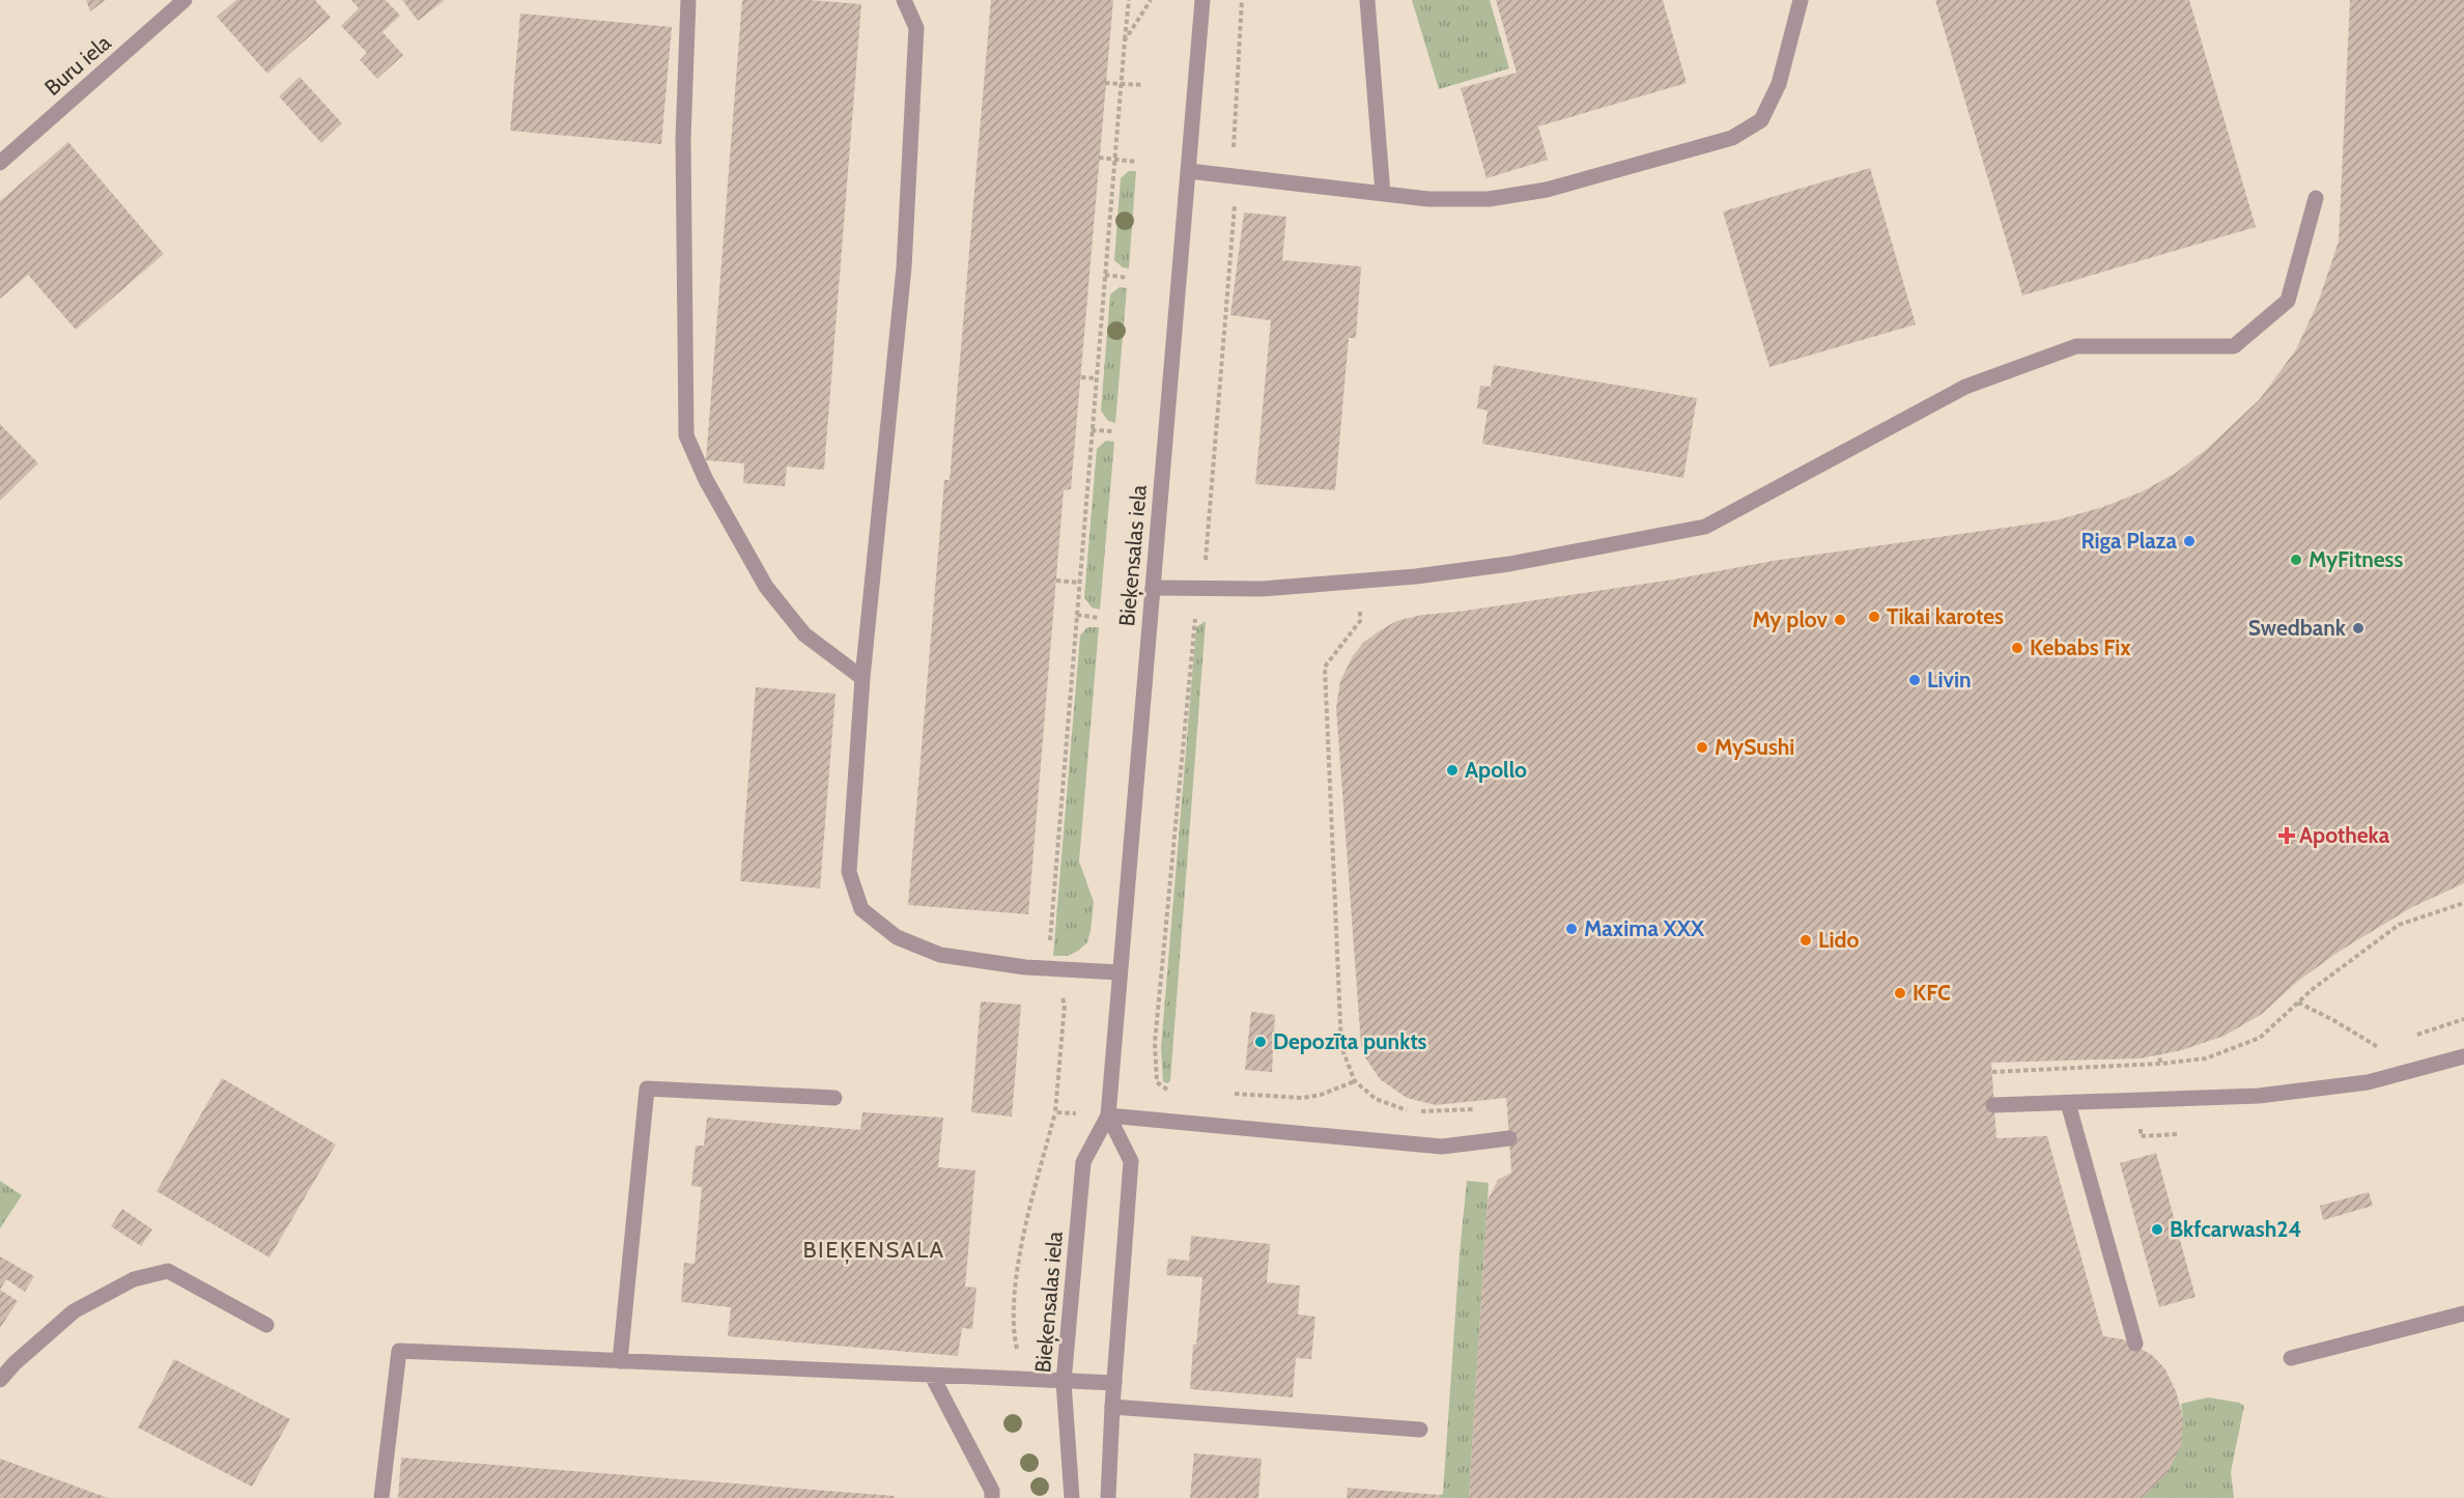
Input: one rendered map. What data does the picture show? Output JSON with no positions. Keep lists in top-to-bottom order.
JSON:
{
  "streets": {
    "street": ["Buru iela", "Bieķensalas iela"]
  },
  "districts": ["BIEĶENSALA"],
  "places": {
    "other": [
      "Riga Plaza",
      "MyFitness",
      "Tikai karotes",
      "My plov",
      "Swedbank",
      "Kebabs Fix",
      "Livin",
      "MySushi",
      "Apollo",
      "Maxima XXX",
      "Lido",
      "KFC",
      "Depozīta punkts",
      "Bkfcarwash24"
    ],
    "health": ["Apotheka"]
  }
}
